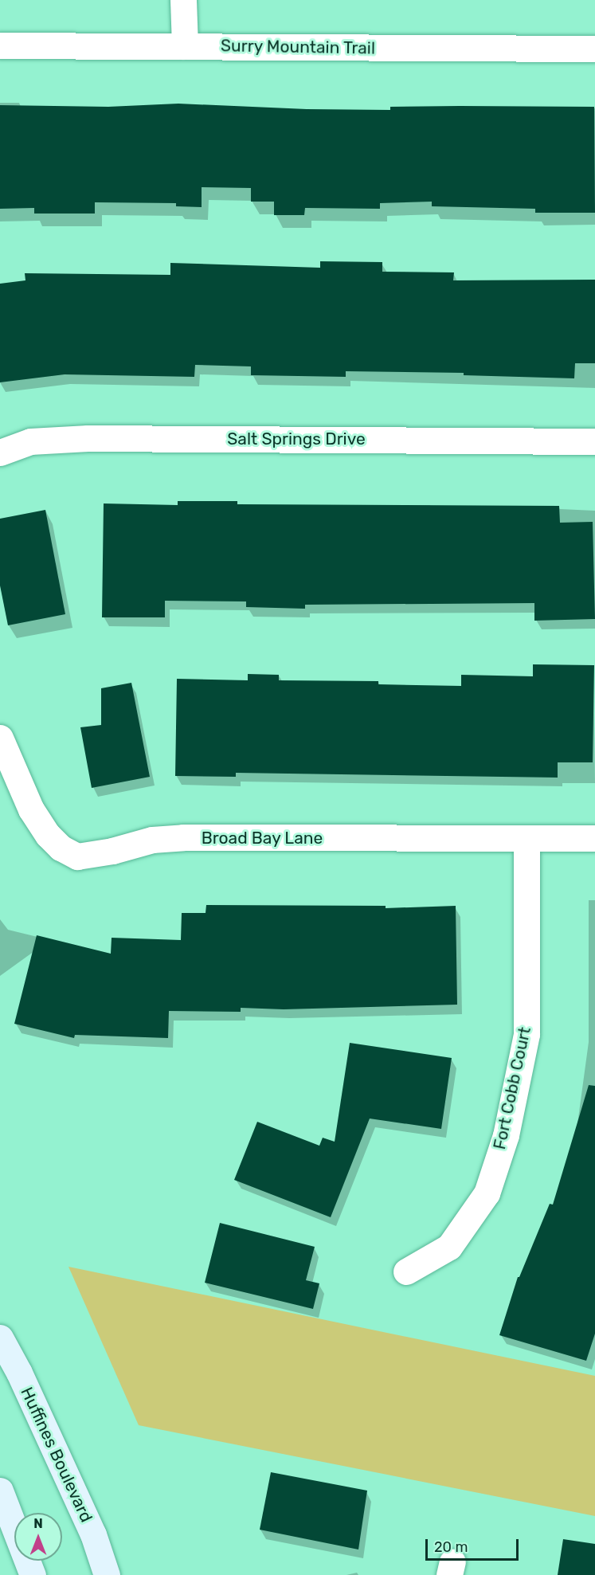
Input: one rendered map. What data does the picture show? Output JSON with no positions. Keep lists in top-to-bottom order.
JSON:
{
  "streets": {
    "main road": ["Huffines Boulevard"],
    "street": [
      "Surry Mountain Trail",
      "Salt Springs Drive",
      "Broad Bay Lane",
      "Fort Cobb Court"
    ]
  },
  "crossings": [
    ["Broad Bay Lane", "Fort Cobb Court"]
  ],
  "scale_bar": "20 m",
  "north": "top"
}
